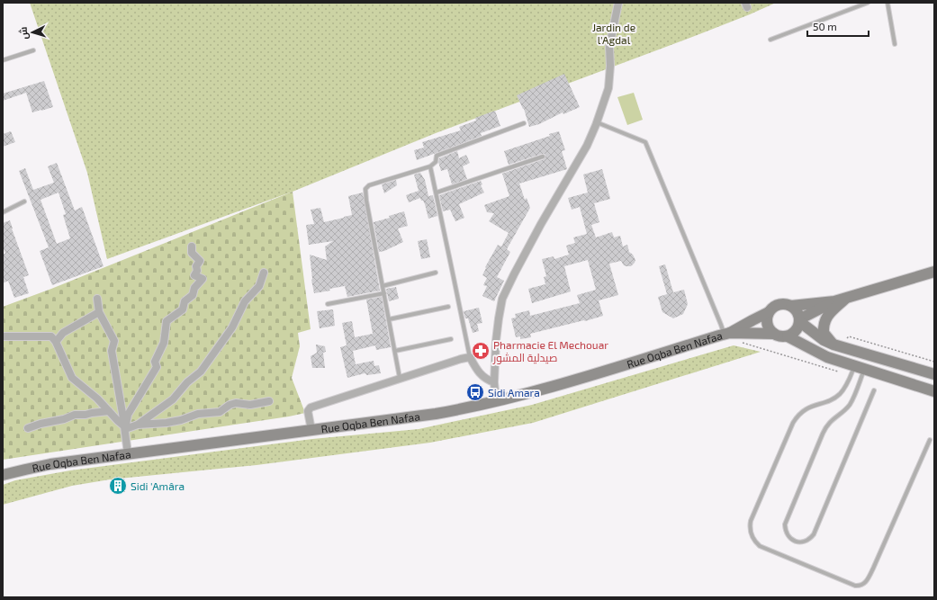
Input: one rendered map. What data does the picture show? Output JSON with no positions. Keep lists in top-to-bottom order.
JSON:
{
  "streets": {
    "street": ["Rue Oqba Ben Nafaa"]
  },
  "parks": ["Jardin de l'Agdal"],
  "places": {
    "pharmacy": ["Pharmacie El Mechouar صيدلية المشور"],
    "bus stop": ["Sidi Amara"],
    "building": ["Sidi 'Amâra"]
  },
  "scale_bar": "50 m",
  "north": "left"
}
